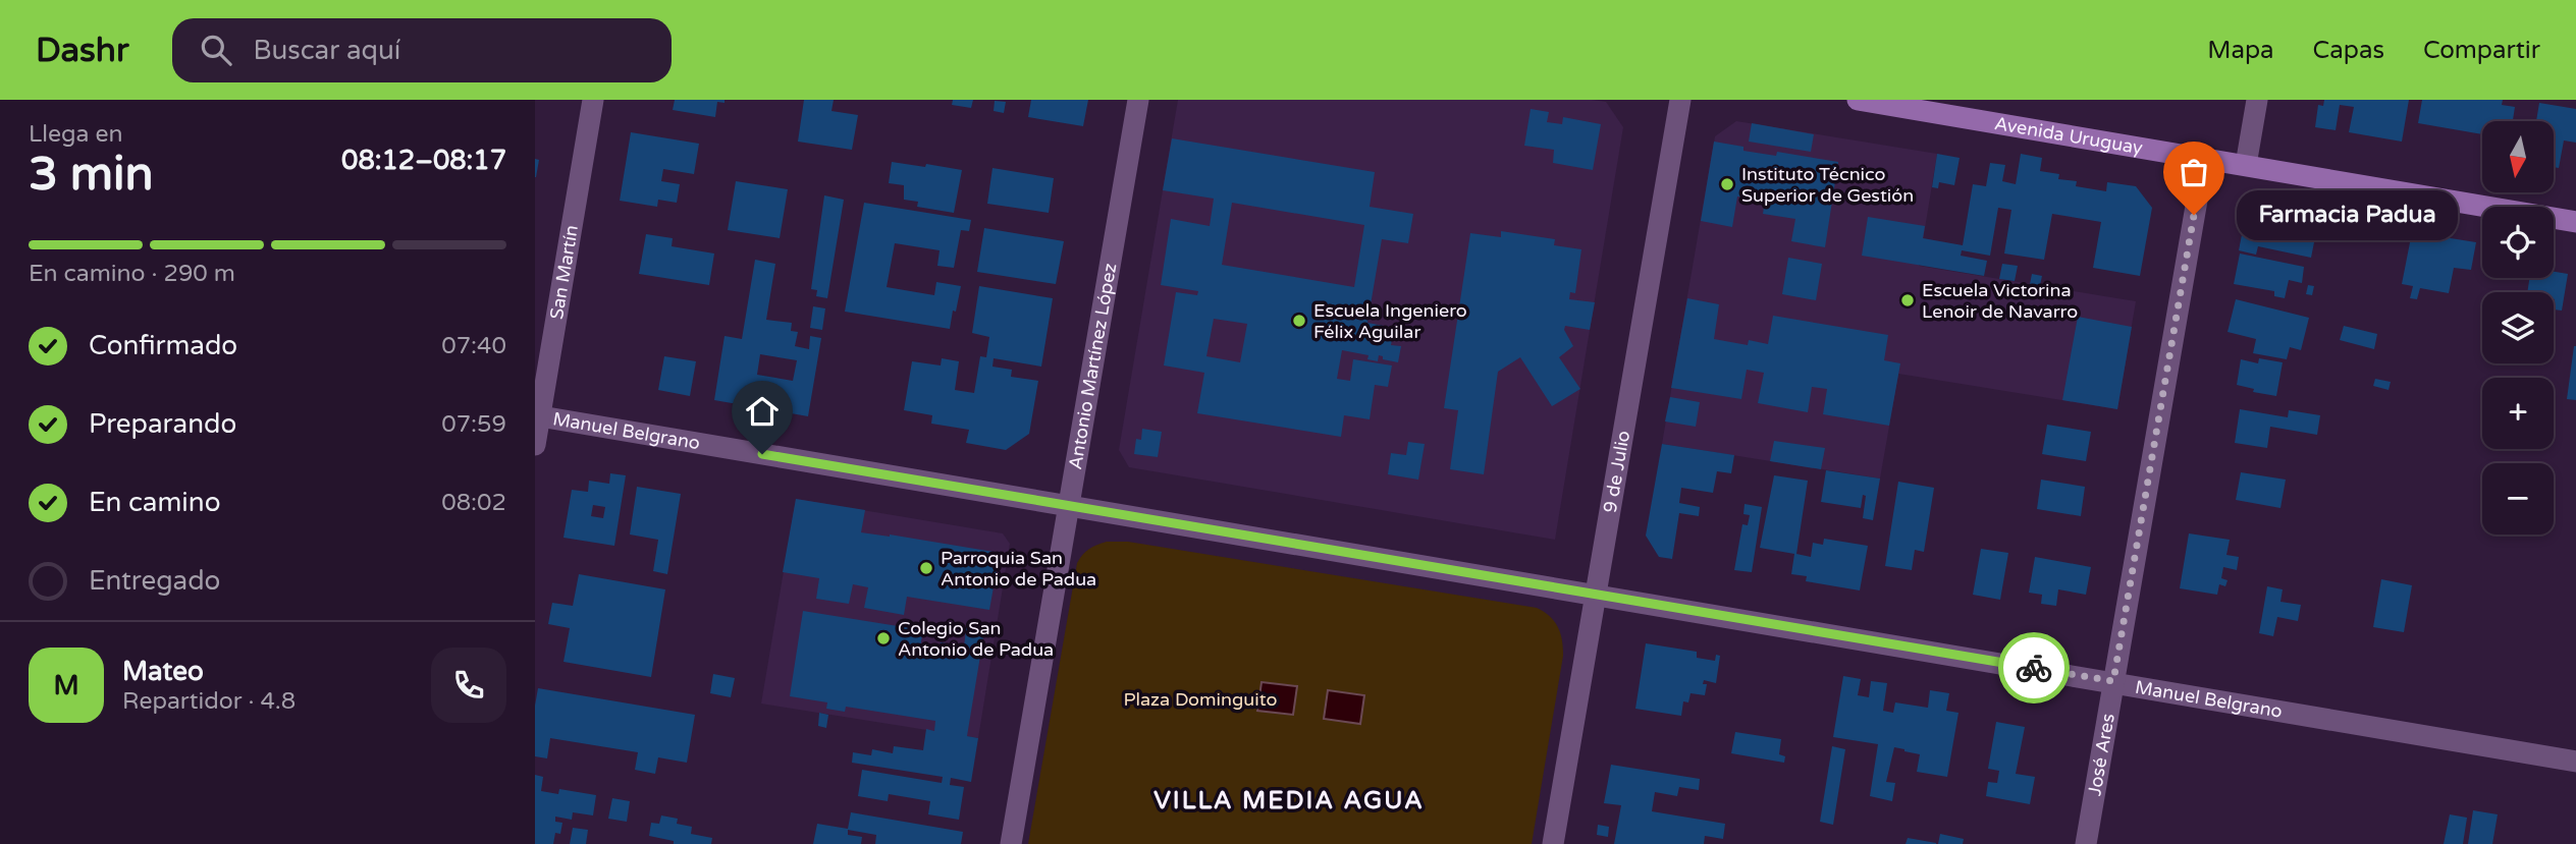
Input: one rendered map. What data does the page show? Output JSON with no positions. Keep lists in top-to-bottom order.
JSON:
{
  "streets": {
    "main road": ["Avenida Uruguay"],
    "street": [
      "San Martín",
      "Antonio Martínez López",
      "Manuel Belgrano",
      "9 de Julio",
      "José Ares"
    ]
  },
  "crossings": [
    ["Avenida Uruguay", "José Ares"],
    ["San Martín", "Manuel Belgrano"],
    ["Antonio Martínez López", "Manuel Belgrano"],
    ["Manuel Belgrano", "9 de Julio"],
    ["Manuel Belgrano", "José Ares"]
  ],
  "districts": ["VILLA MEDIA AGUA"],
  "parks": ["Plaza Dominguito"],
  "places": [
    "Instituto Técnico Superior de Gestión",
    "Farmacia Padua",
    "Escuela Victorina Lenoir de Navarro",
    "Escuela Ingeniero Félix Aguilar",
    "Parroquia San Antonio de Padua",
    "Colegio San Antonio de Padua"
  ],
  "north": "bottom",
  "page": {
    "header": "Dashr",
    "search": "Buscar aquí",
    "nav": ["Mapa", "Capas", "Compartir"],
    "heading": ["3 min", "Llega en", "08:12–08:17"],
    "panel": ["Mateo", "Repartidor · 4.8"],
    "map_buttons": ["+", "−"],
    "bubble": "Farmacia Padua",
    "bar": "En camino · 290 m",
    "list": [
      ["Confirmado", "07:40"],
      ["Preparando", "07:59"],
      ["En camino", "08:02"],
      "Entregado"
    ],
    "round": "M"
  }
}
